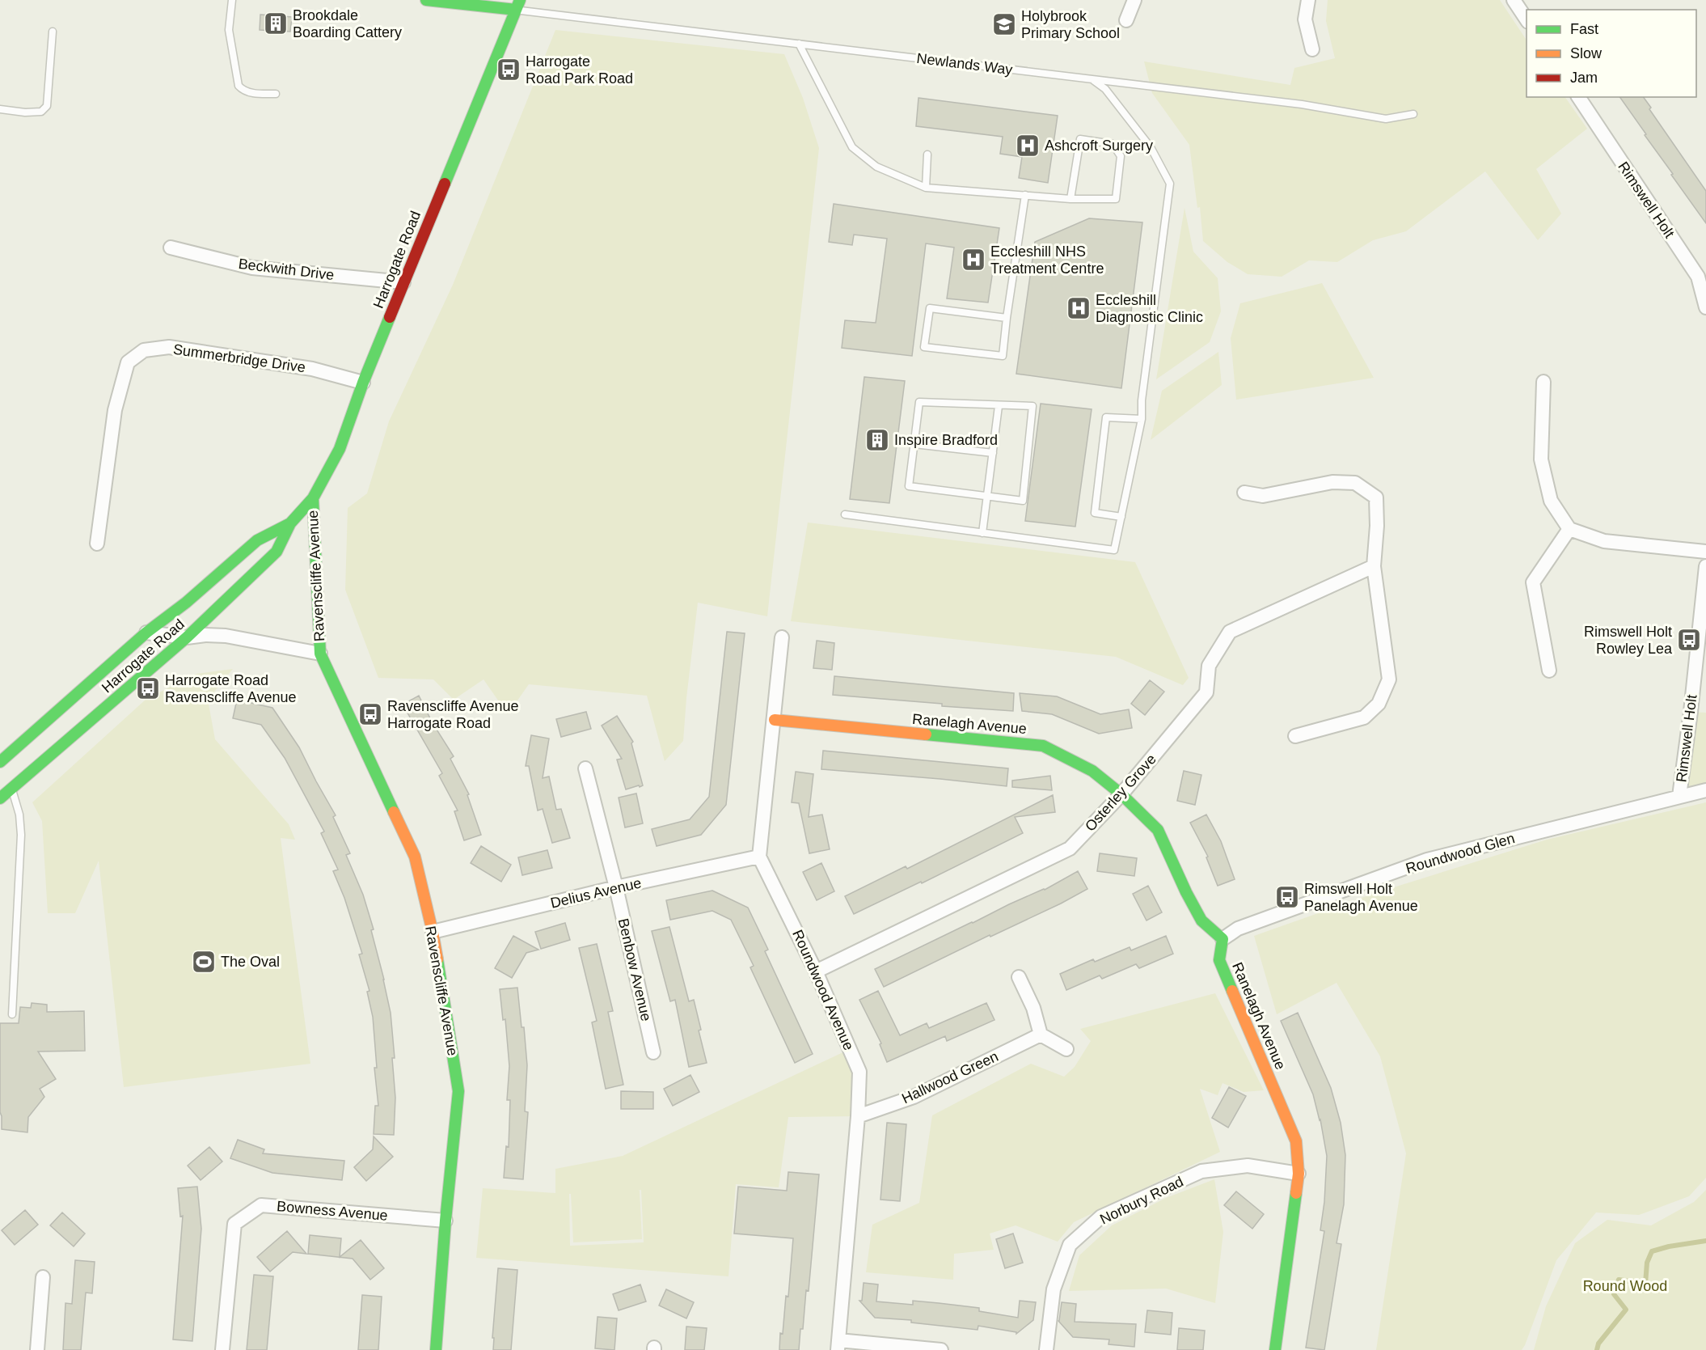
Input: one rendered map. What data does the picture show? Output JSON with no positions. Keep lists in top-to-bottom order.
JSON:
{
  "streets": {
    "main road": ["Harrogate Road", "Ravenscliffe Avenue", "Ranelagh Avenue"],
    "street": [
      "Rimswell Holt",
      "Beckwith Drive",
      "Summerbridge Drive",
      "Osterley Grove",
      "Roundwood Glen",
      "Delius Avenue",
      "Benbow Avenue",
      "Roundwood Avenue",
      "Hallwood Green",
      "Norbury Road",
      "Bowness Avenue"
    ],
    "lane": ["Newlands Way"]
  },
  "crossings": [
    ["Newlands Way", "Harrogate Road"],
    ["Rimswell Holt", "Roundwood Glen"],
    ["Harrogate Road", "Beckwith Drive"],
    ["Harrogate Road", "Summerbridge Drive"],
    ["Harrogate Road", "Ravenscliffe Avenue"],
    ["Ravenscliffe Avenue", "Delius Avenue"],
    ["Ravenscliffe Avenue", "Bowness Avenue"],
    ["Ranelagh Avenue", "Osterley Grove"],
    ["Ranelagh Avenue", "Roundwood Glen"],
    ["Ranelagh Avenue", "Norbury Road"],
    ["Osterley Grove", "Roundwood Avenue"],
    ["Delius Avenue", "Benbow Avenue"],
    ["Delius Avenue", "Roundwood Avenue"],
    ["Roundwood Avenue", "Hallwood Green"]
  ],
  "parks": ["Round Wood"],
  "places": {
    "building": ["Brookdale Boarding Cattery", "Inspire Bradford"],
    "school or university": ["Holybrook Primary School"],
    "bus stop": [
      "Harrogate Road Park Road",
      "Rimswell Holt Rowley Lea",
      "Harrogate Road Ravenscliffe Avenue",
      "Ravenscliffe Avenue Harrogate Road",
      "Rimswell Holt Panelagh Avenue"
    ],
    "hospital": ["Ashcroft Surgery", "Eccleshill NHS Treatment Centre", "Eccleshill Diagnostic Clinic"],
    "sports": ["The Oval"]
  },
  "legend": ["Fast", "Slow", "Jam"]
}
